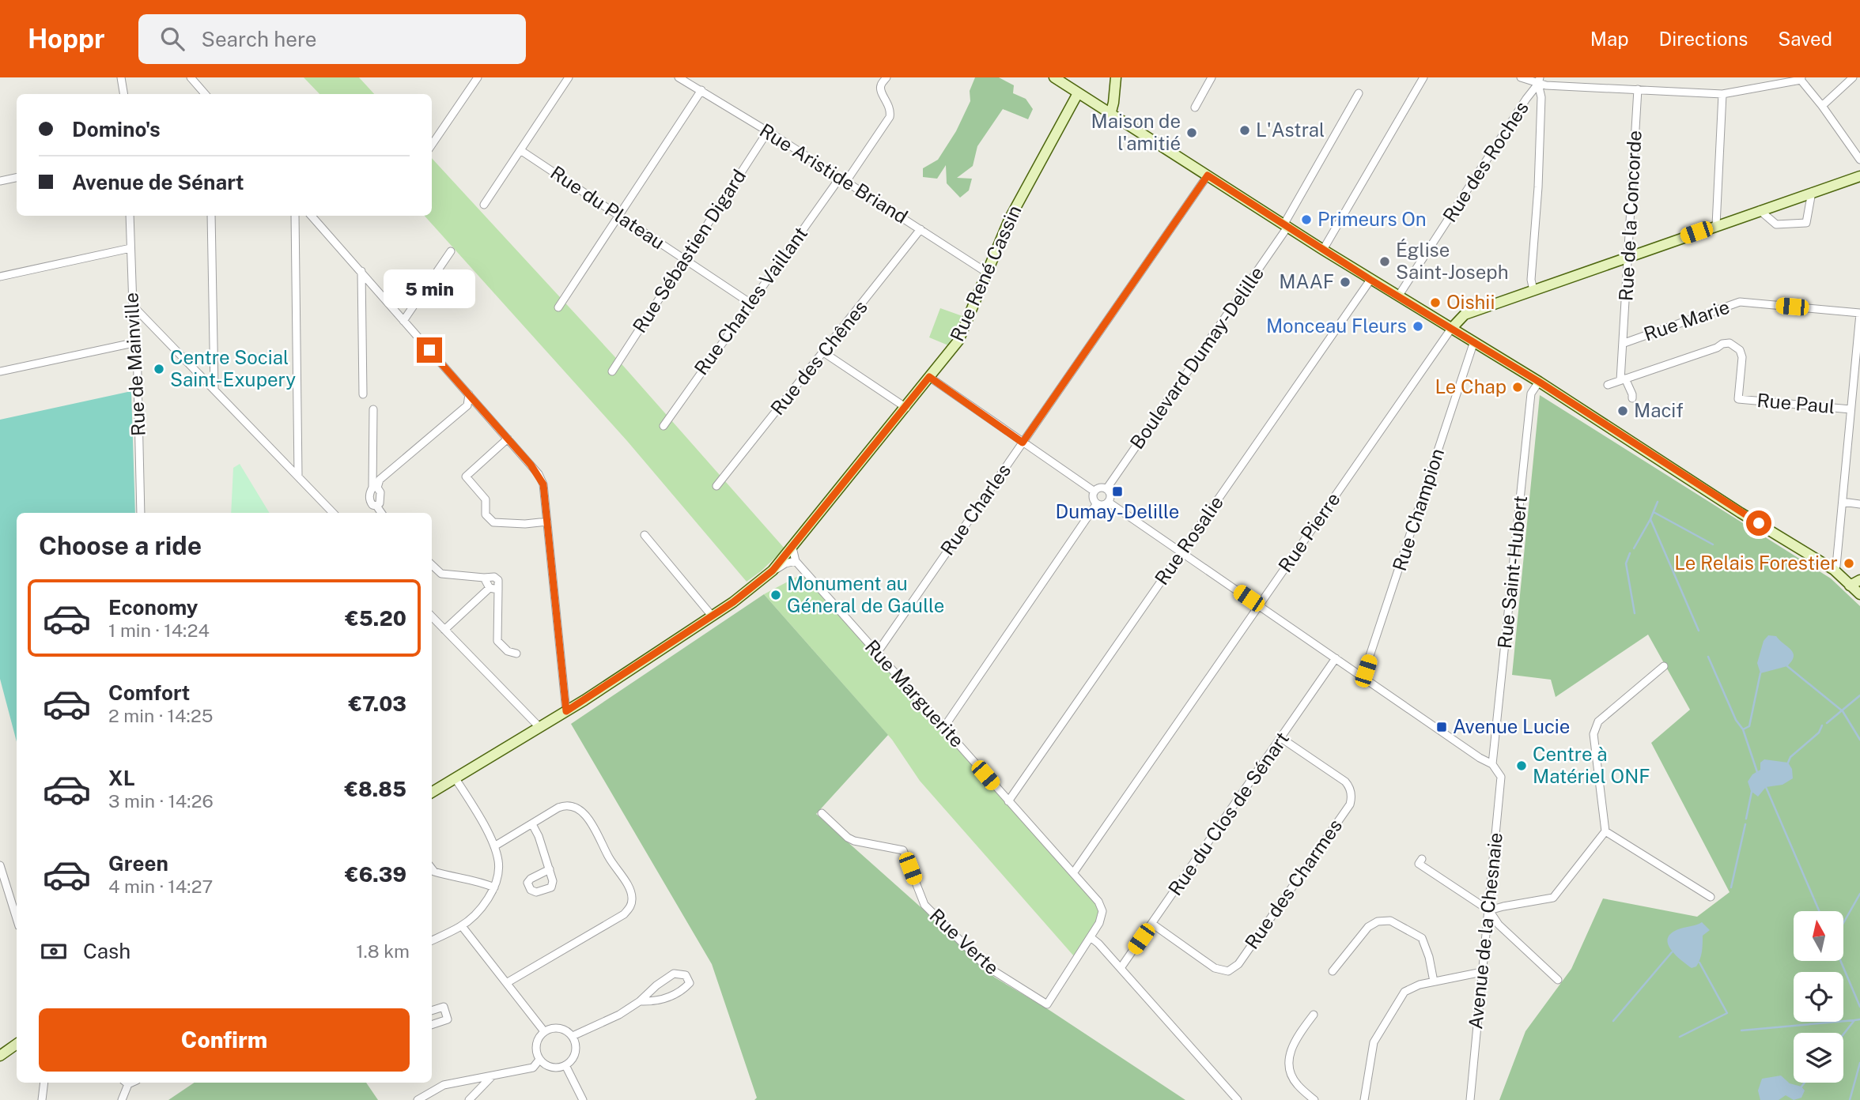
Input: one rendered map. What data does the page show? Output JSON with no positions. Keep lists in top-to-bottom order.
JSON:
{
  "streets": {
    "main road": ["Rue René Cassin"],
    "street": [
      "Rue des Roches",
      "Rue Aristide Briand",
      "Rue du Plateau",
      "Rue de la Concorde",
      "Rue Sébastien Digard",
      "Rue Charles Vaillant",
      "Rue Marie",
      "Rue des Chênes",
      "Boulevard Dumay-Delille",
      "Rue de Mainville",
      "Rue Paul",
      "Rue Charles",
      "Rue Champion",
      "Rue Pierre",
      "Rue Rosalie",
      "Rue Saint-Hubert",
      "Rue Marguerite",
      "Rue du Clos de Sénart",
      "Rue des Charmes",
      "Avenue de la Chesnaie",
      "Rue Verte"
    ]
  },
  "crossings": [
    ["Rue Aristide Briand", "Rue Sébastien Digard"],
    ["Rue Aristide Briand", "Rue René Cassin"],
    ["Rue Aristide Briand", "Rue Charles Vaillant"],
    ["Rue Aristide Briand", "Rue des Chênes"],
    ["Rue du Plateau", "Rue Sébastien Digard"],
    ["Rue du Plateau", "Rue Charles Vaillant"],
    ["Rue de la Concorde", "Rue Marie"],
    ["Rue de la Concorde", "Rue Paul"],
    ["Rue René Cassin", "Rue Marguerite"],
    ["Rue Charles", "Rue Marguerite"],
    ["Rue Pierre", "Rue Marguerite"],
    ["Rue Rosalie", "Rue Marguerite"],
    ["Rue Saint-Hubert", "Avenue de la Chesnaie"],
    ["Rue Marguerite", "Rue Verte"],
    ["Rue du Clos de Sénart", "Rue des Charmes"]
  ],
  "places": {
    "other": [
      "L'Astral",
      "Maison de l'amitié",
      "Primeurs On",
      "Église Saint-Joseph",
      "MAAF",
      "Oishii",
      "Monceau Fleurs",
      "Centre Social Saint-Exupery",
      "Le Chap",
      "Macif",
      "Le Relais Forestier",
      "Monument au Géneral de Gaulle",
      "Centre à Matériel ONF"
    ],
    "transit": ["Dumay-Delille", "Avenue Lucie"]
  },
  "north": "top",
  "page": {
    "header": "Hoppr",
    "search": "Search here",
    "nav": ["Map", "Directions", "Saved"],
    "banner": ["Domino's", "Avenue de Sénart"],
    "bubble": "5 min",
    "heading": "Choose a ride",
    "list": [
      {
        "name": "Economy",
        "note": "1 min · 14:24",
        "value": "€5.20"
      },
      {
        "name": "Comfort",
        "note": "2 min · 14:25",
        "value": "€7.03"
      },
      {
        "name": "XL",
        "note": "3 min · 14:26",
        "value": "€8.85"
      },
      {
        "name": "Green",
        "note": "4 min · 14:27",
        "value": "€6.39"
      }
    ],
    "pay": ["Cash", "1.8 km"],
    "buttons": "Confirm"
  }
}
